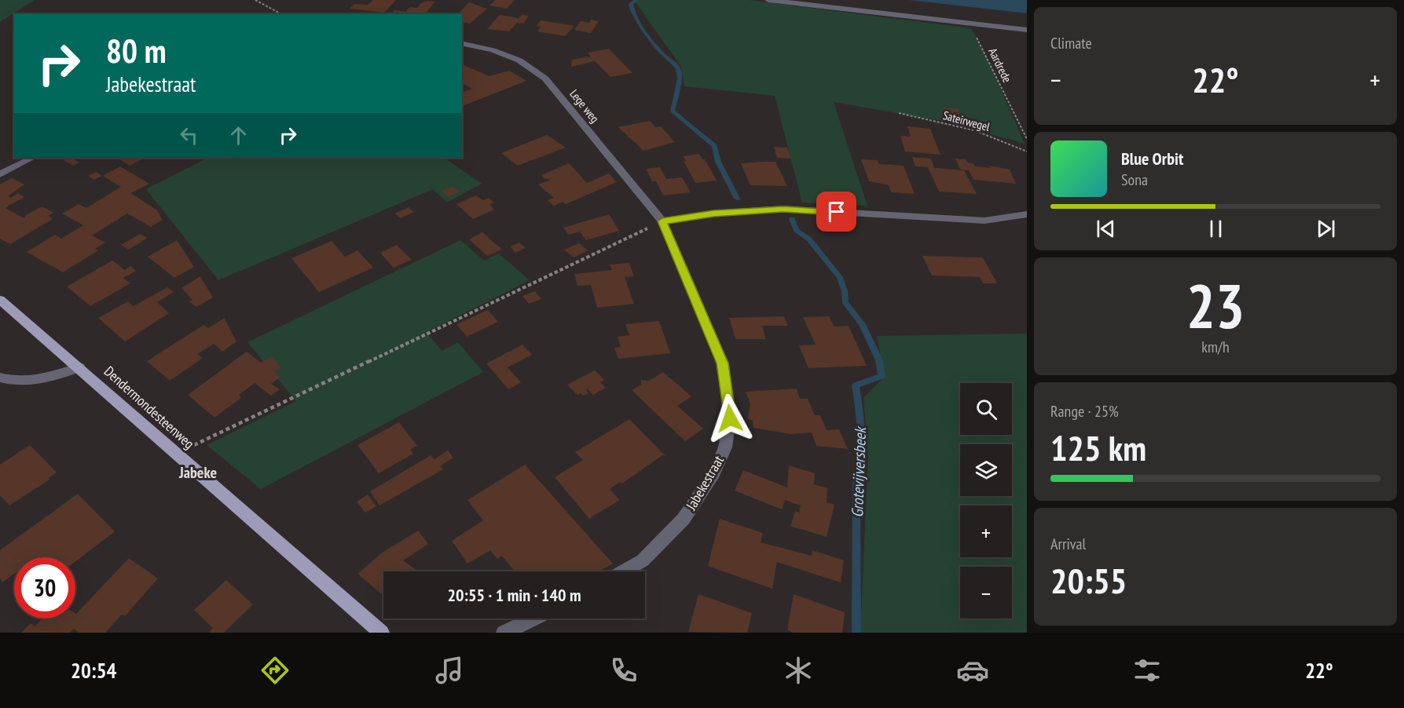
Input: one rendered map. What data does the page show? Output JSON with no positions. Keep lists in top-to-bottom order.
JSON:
{
  "streets": {
    "main road": ["Dendermondesteenweg"],
    "street": ["Lege weg", "Jabekestraat"],
    "path": ["Aardrede", "Sateirwegel"]
  },
  "crossings": [
    ["Lege weg", "Jabekestraat"]
  ],
  "districts": ["Jabeke"],
  "water": ["Grotevijversbeek"],
  "page": {
    "tile": [
      "Climate",
      ["23", "km/h"],
      ["Range · 25%", "125 km"],
      ["Arrival", "20:55"]
    ],
    "turn": ["80 m", "Jabekestraat"],
    "heat": ["−", "22°", "+"],
    "song": ["Blue Orbit", "Sona"],
    "map_buttons": ["+", "−"],
    "limit": "30",
    "trip": "20:55 · 1 min · 140 m",
    "tabs": ["20:54", "22°"]
  }
}
